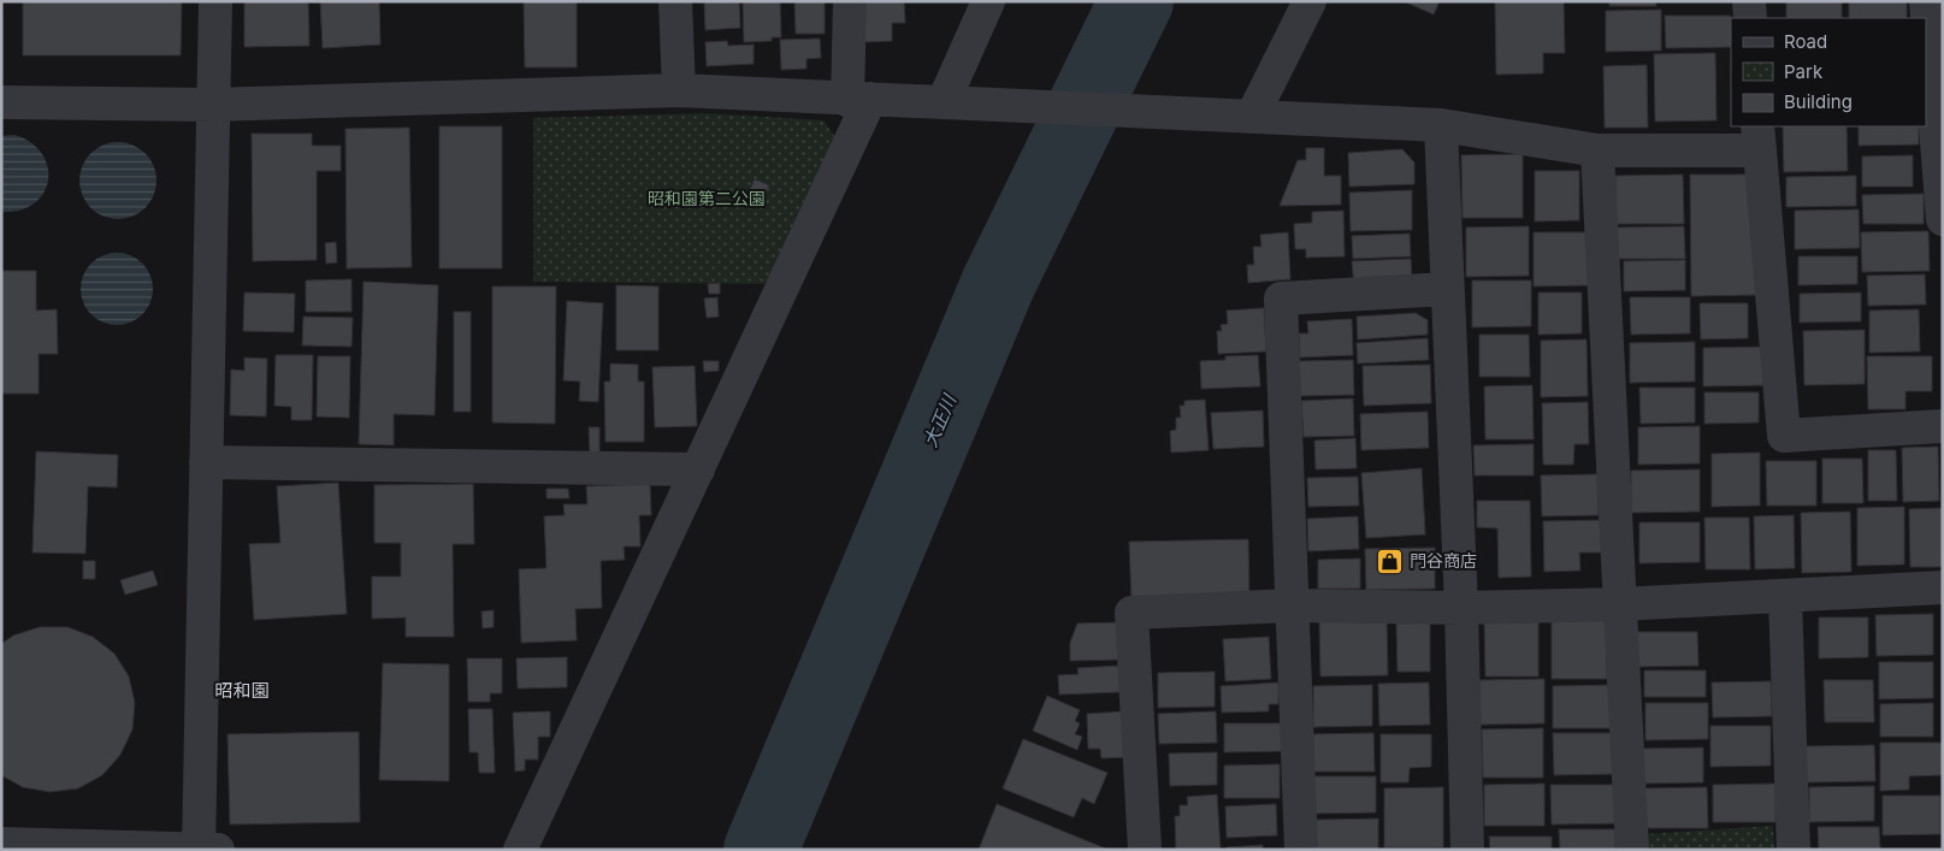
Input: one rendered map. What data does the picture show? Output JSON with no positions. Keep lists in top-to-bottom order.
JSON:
{
  "districts": ["昭和園"],
  "water": ["大正川"],
  "parks": ["昭和園第二公園"],
  "places": {
    "shop": ["門谷商店"]
  },
  "legend": ["Road", "Park", "Building"]
}
